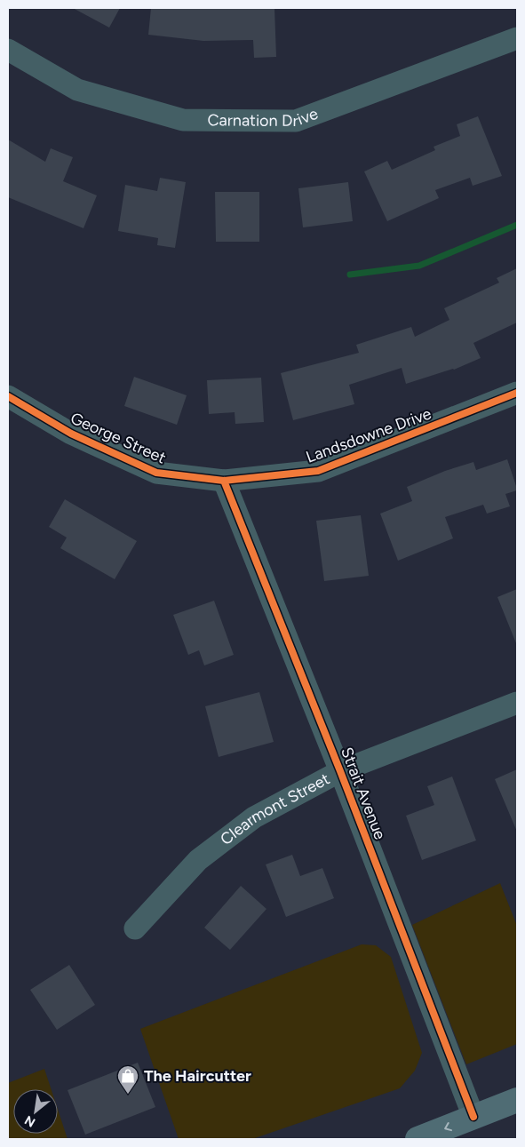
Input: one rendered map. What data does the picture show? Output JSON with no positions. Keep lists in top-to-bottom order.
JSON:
{
  "streets": {
    "street": [
      "Carnation Drive",
      "Landsdowne Drive",
      "George Street",
      "Strait Avenue",
      "Clearmont Street"
    ]
  },
  "crossings": [
    ["Landsdowne Drive", "George Street"],
    ["Landsdowne Drive", "Strait Avenue"],
    ["George Street", "Strait Avenue"],
    ["Strait Avenue", "Clearmont Street"]
  ],
  "places": {
    "shop": ["The Haircutter"]
  },
  "north": "bottom left"
}
